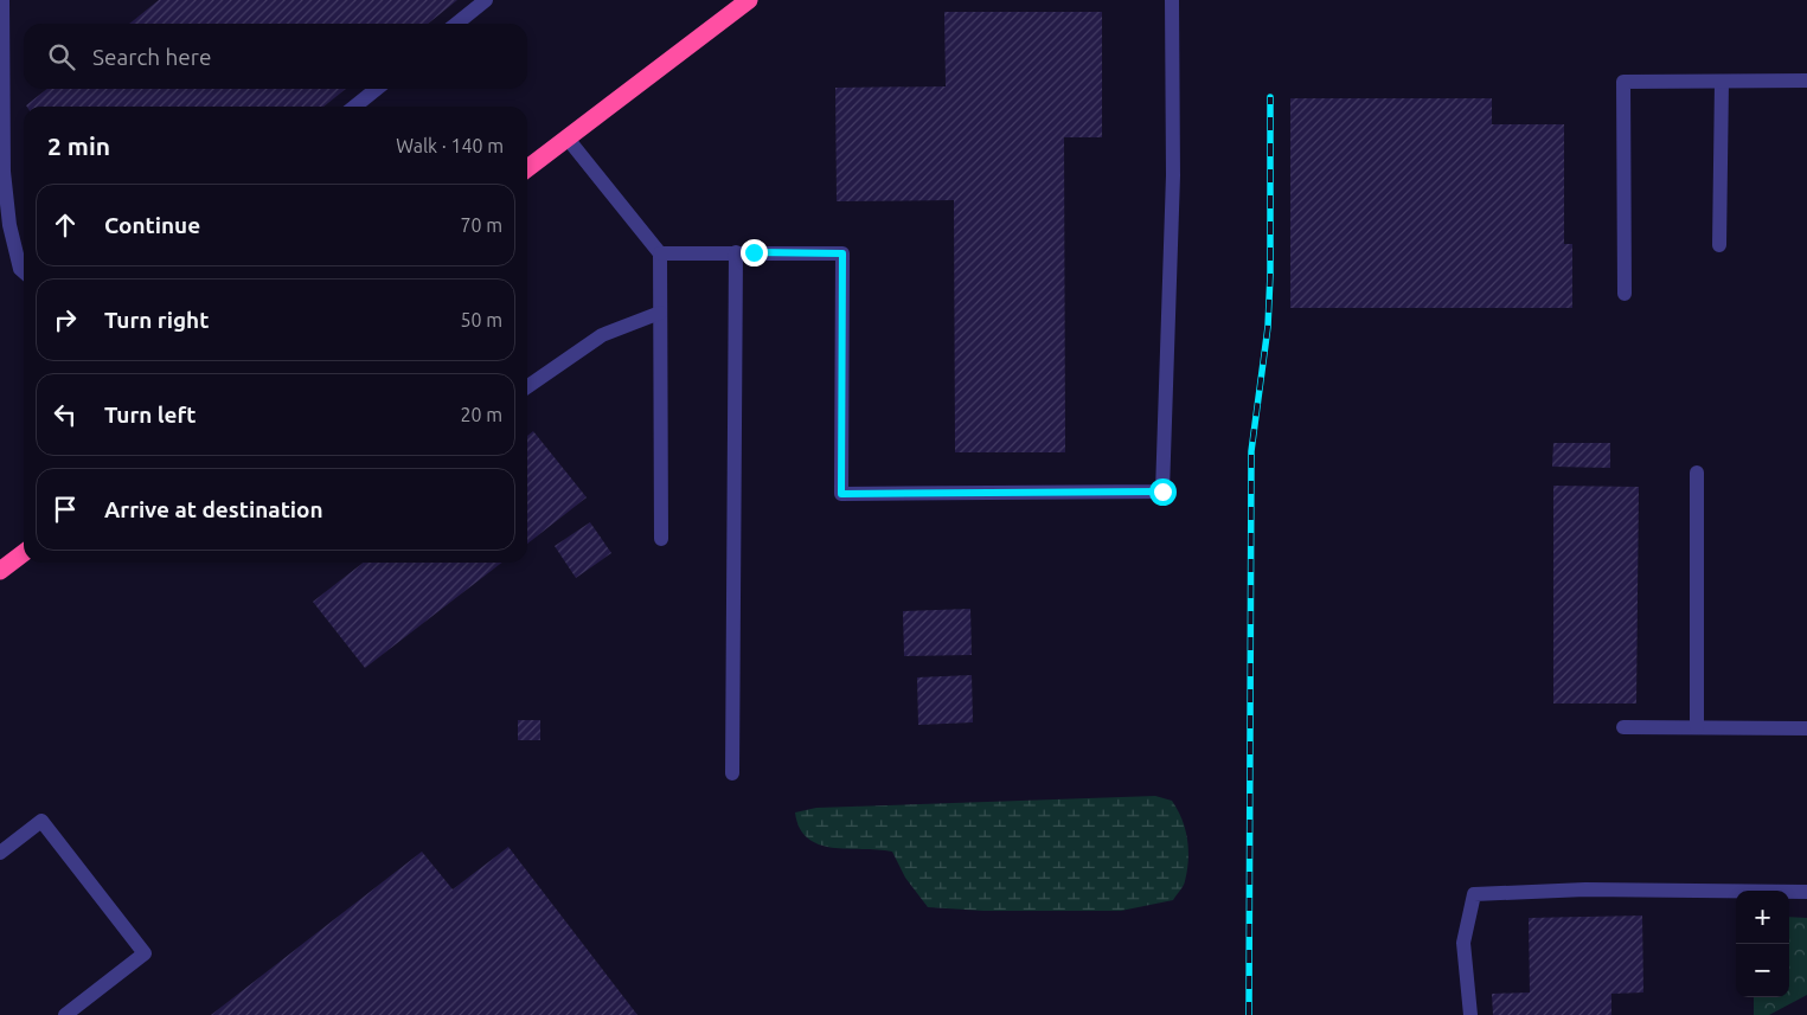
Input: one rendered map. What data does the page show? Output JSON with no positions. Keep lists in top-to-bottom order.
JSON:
{
  "page": {
    "search": "Search here",
    "heading": ["2 min", "Walk · 140 m"],
    "list": [
      ["Continue", "70 m"],
      ["Turn right", "50 m"],
      ["Turn left", "20 m"],
      "Arrive at destination"
    ],
    "map_buttons": ["+", "−"]
  }
}
